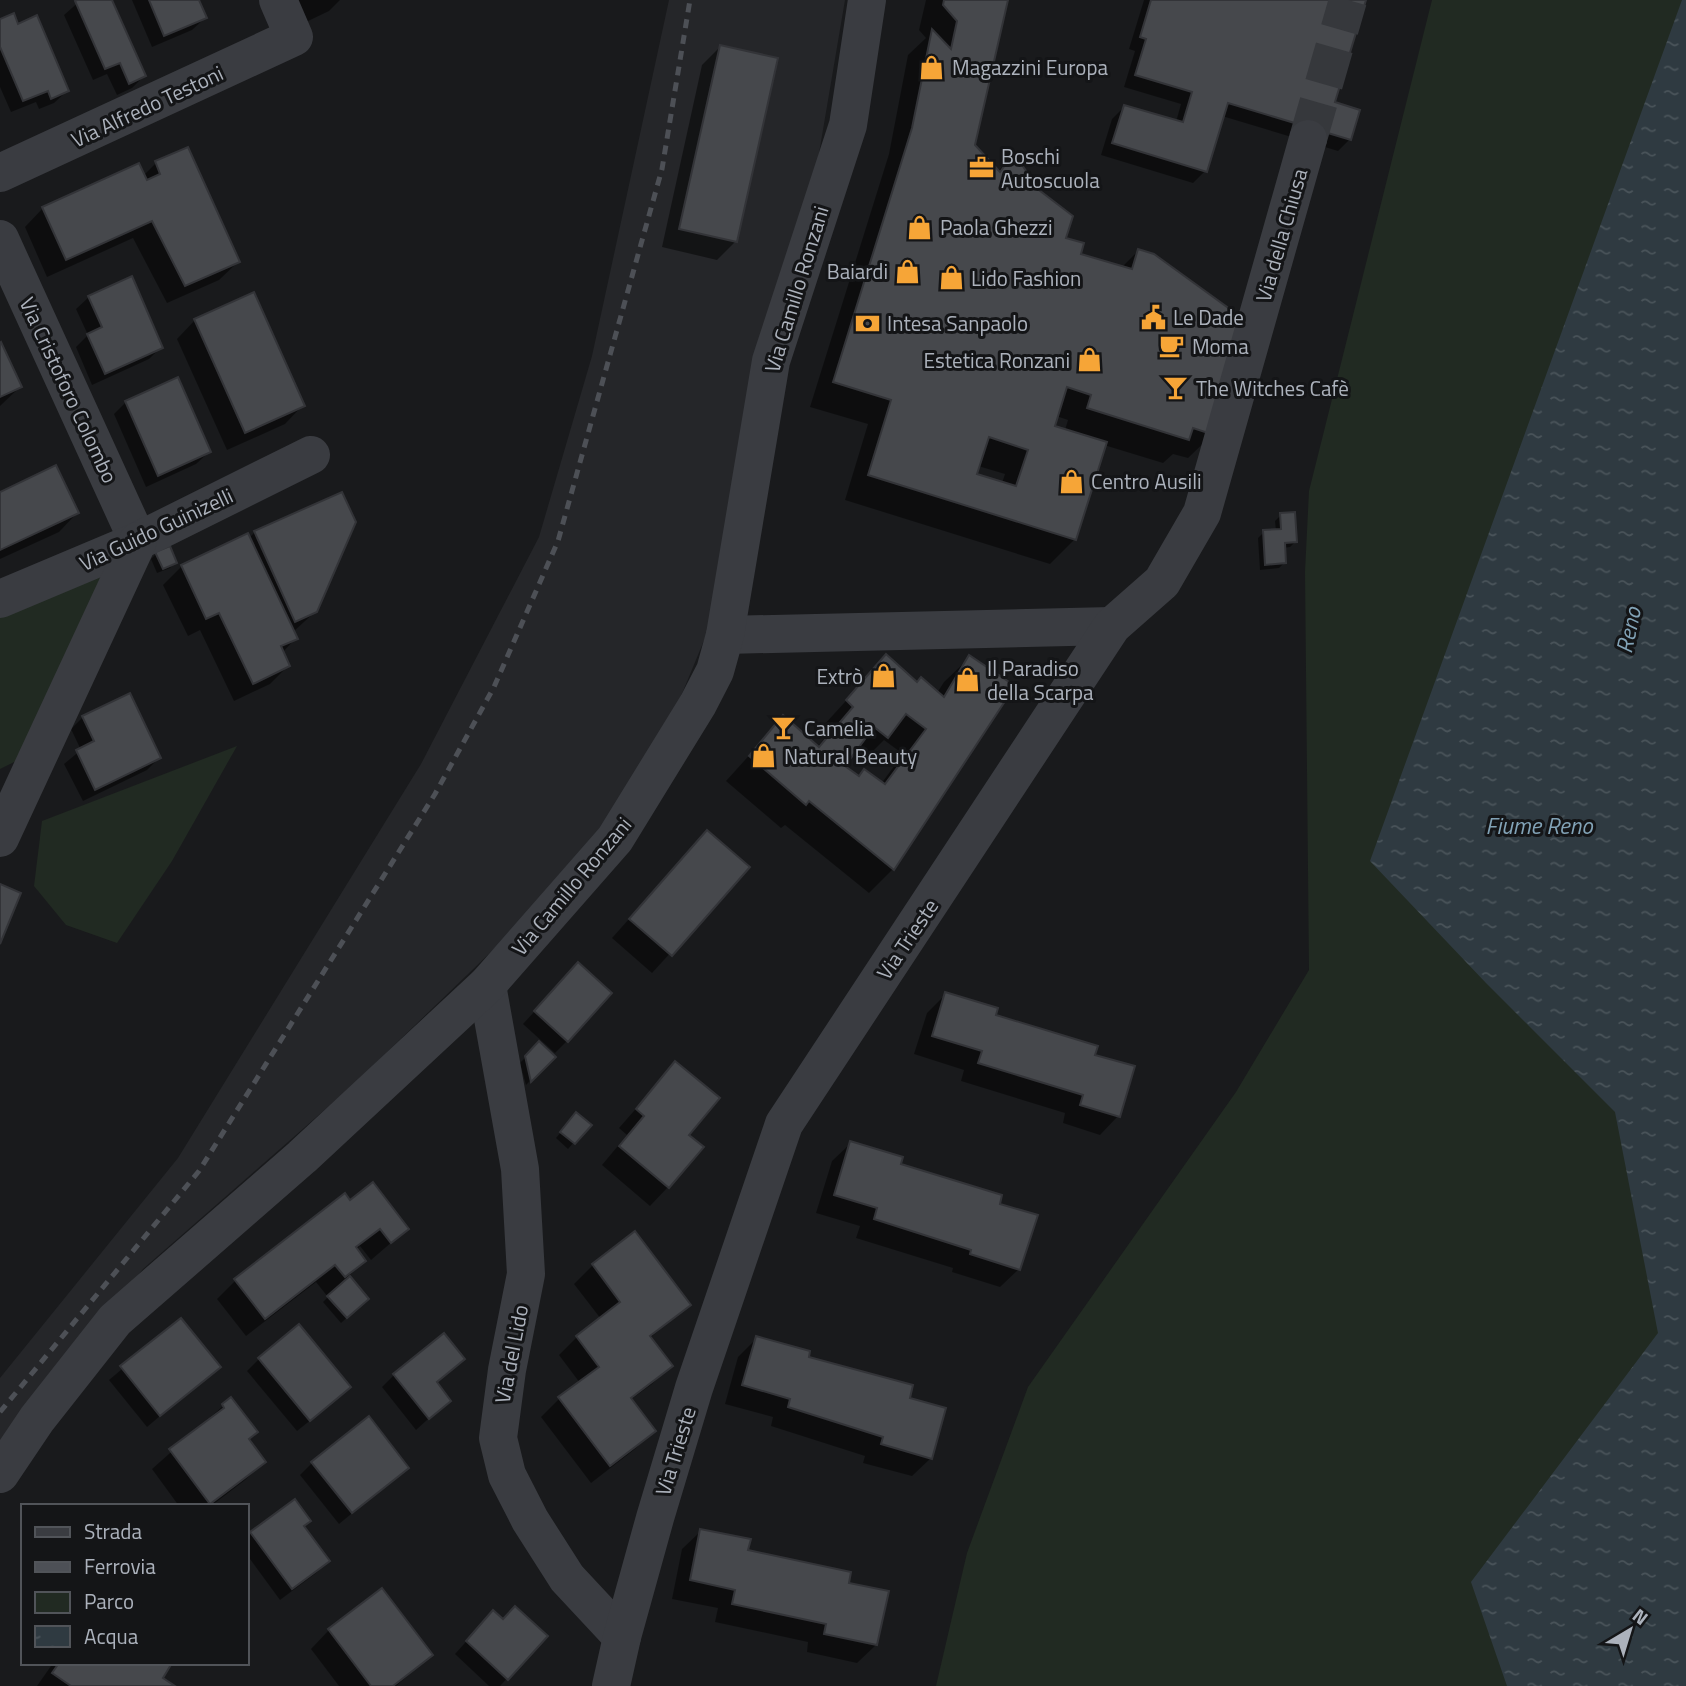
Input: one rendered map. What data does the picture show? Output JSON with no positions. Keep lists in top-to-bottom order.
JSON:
{
  "streets": {
    "street": [
      "Via Alfredo Testoni",
      "Via della Chiusa",
      "Via Camillo Ronzani",
      "Via Cristoforo Colombo",
      "Via Guido Guinizelli",
      "Via Trieste",
      "Via del Lido"
    ]
  },
  "crossings": [
    ["Via della Chiusa", "Via Trieste"],
    ["Via Camillo Ronzani", "Via del Lido"],
    ["Via Cristoforo Colombo", "Via Guido Guinizelli"],
    ["Via Trieste", "Via del Lido"]
  ],
  "water": ["Reno", "Fiume Reno"],
  "places": {
    "shop": [
      "Magazzini Europa",
      "Paola Ghezzi",
      "Baiardi",
      "Lido Fashion",
      "Estetica Ronzani",
      "Centro Ausili",
      "Extrò",
      "Il Paradiso della Scarpa",
      "Natural Beauty"
    ],
    "office": ["Boschi Autoscuola"],
    "public building": ["Le Dade"],
    "bank": ["Intesa Sanpaolo"],
    "cafe": ["Moma"],
    "bar": ["The Witches Cafè", "Camelia"]
  },
  "legend": [
    "Strada",
    "Ferrovia",
    "Parco",
    "Acqua"
  ],
  "north": "top right"
}
